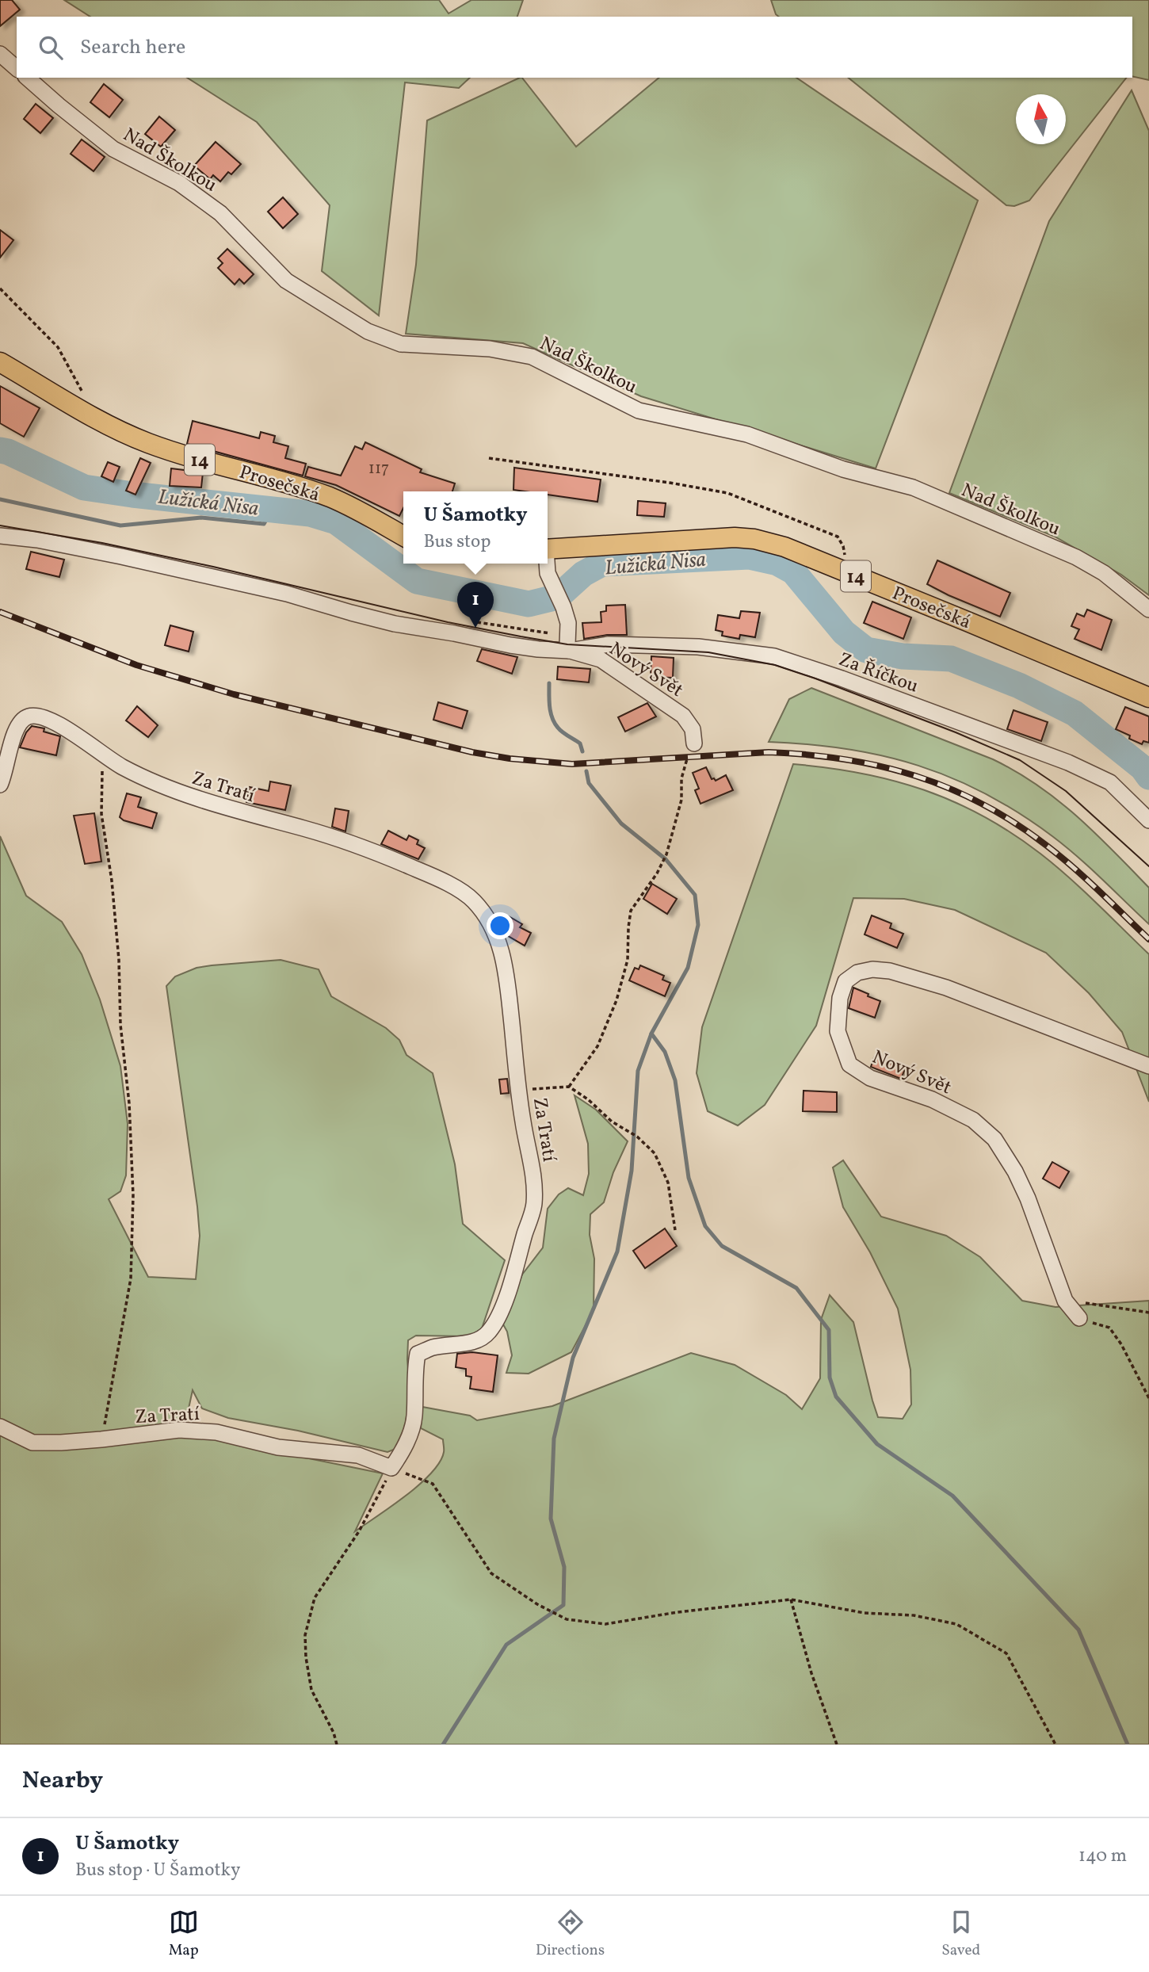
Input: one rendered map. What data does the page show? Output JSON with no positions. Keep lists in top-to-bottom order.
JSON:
{
  "streets": {
    "main road": ["14", "Prosečská"],
    "street": [
      "Nad Školkou",
      "Nový Svět",
      "Za Říčkou",
      "Za Tratí"
    ]
  },
  "crossings": [
    ["Nový Svět", "Za Říčkou"]
  ],
  "water": ["Lužická Nisa"],
  "house_numbers": ["117"],
  "north": "top",
  "page": {
    "search": "Search here",
    "popup": ["U Šamotky", "Bus stop"],
    "pins": "1",
    "heading": "Nearby",
    "list": [
      {
        "mark": "1",
        "name": "U Šamotky",
        "note": "Bus stop · U Šamotky",
        "value": "140 m"
      }
    ],
    "nav": ["Map", "Directions", "Saved"]
  }
}
